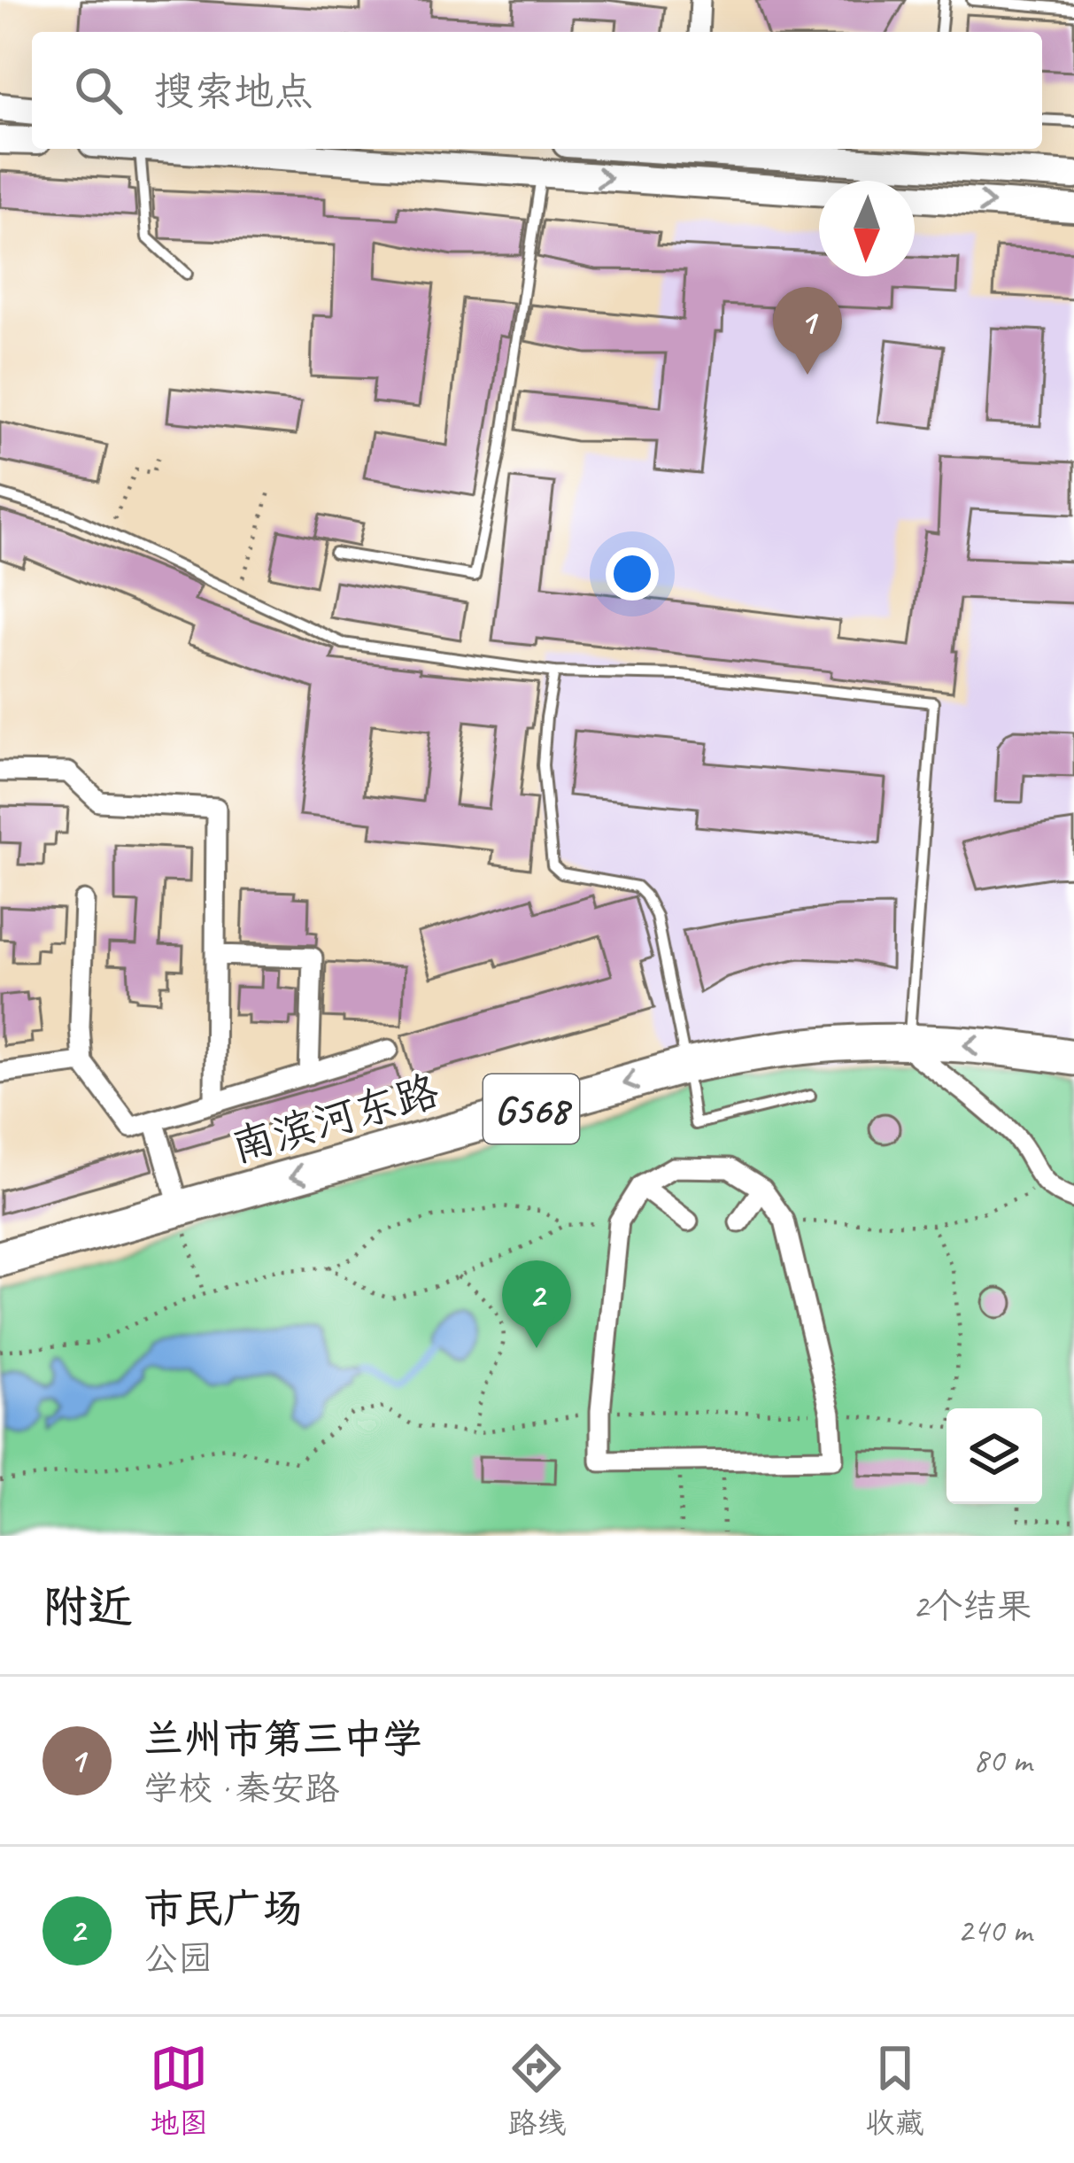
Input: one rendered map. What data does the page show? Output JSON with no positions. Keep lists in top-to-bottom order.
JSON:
{
  "streets": {
    "highway": ["G568", "南滨河东路"]
  },
  "one_way": ["南滨河东路"],
  "north": "bottom",
  "page": {
    "search": "搜索地点",
    "pins": ["1", "2"],
    "heading": ["附近", "2个结果"],
    "list": [
      {
        "mark": "1",
        "name": "兰州市第三中学",
        "note": "学校 · 秦安路",
        "value": "80 m"
      },
      {
        "mark": "2",
        "name": "市民广场",
        "note": "公园",
        "value": "240 m"
      }
    ],
    "nav": ["地图", "路线", "收藏"]
  }
}
